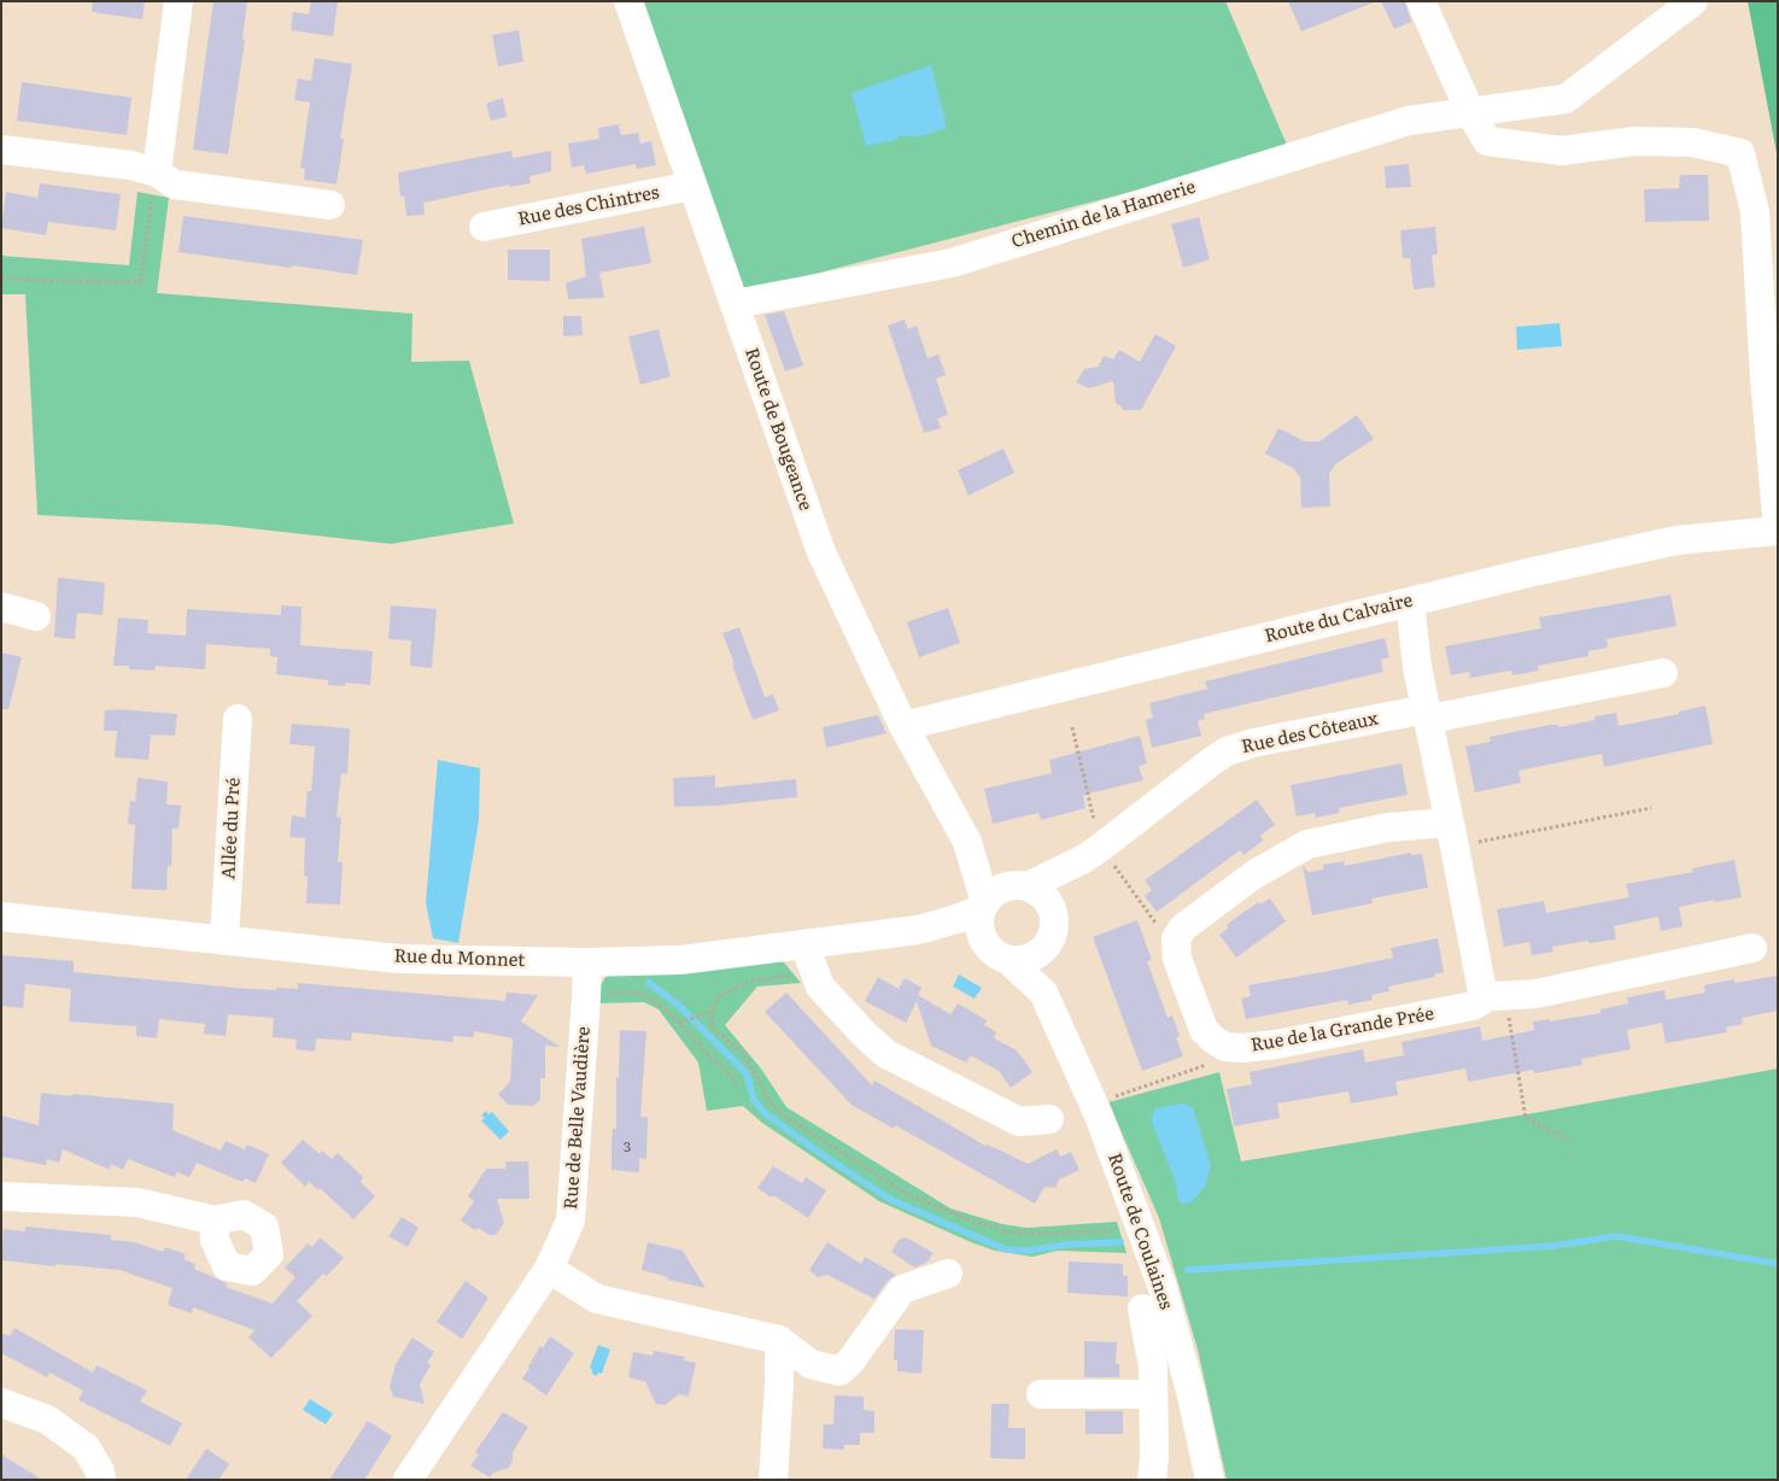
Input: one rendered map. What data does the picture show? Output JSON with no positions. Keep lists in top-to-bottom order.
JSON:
{
  "streets": {
    "street": [
      "Rue des Chintres",
      "Chemin de la Hamerie",
      "Route de Bougeance",
      "Route du Calvaire",
      "Rue des Côteaux",
      "Allée du Pré",
      "Rue du Monnet",
      "Rue de la Grande Prée",
      "Rue de Belle Vaudière",
      "Route de Coulaines"
    ]
  },
  "crossings": [
    ["Rue des Chintres", "Route de Bougeance"],
    ["Chemin de la Hamerie", "Route de Bougeance"],
    ["Route de Bougeance", "Route du Calvaire"],
    ["Route de Bougeance", "Rue des Côteaux"],
    ["Route de Bougeance", "Rue du Monnet"],
    ["Route de Bougeance", "Route de Coulaines"],
    ["Rue des Côteaux", "Rue du Monnet"],
    ["Rue des Côteaux", "Route de Coulaines"],
    ["Allée du Pré", "Rue du Monnet"],
    ["Rue du Monnet", "Rue de Belle Vaudière"],
    ["Rue du Monnet", "Route de Coulaines"]
  ],
  "house_numbers": ["3"]
}
